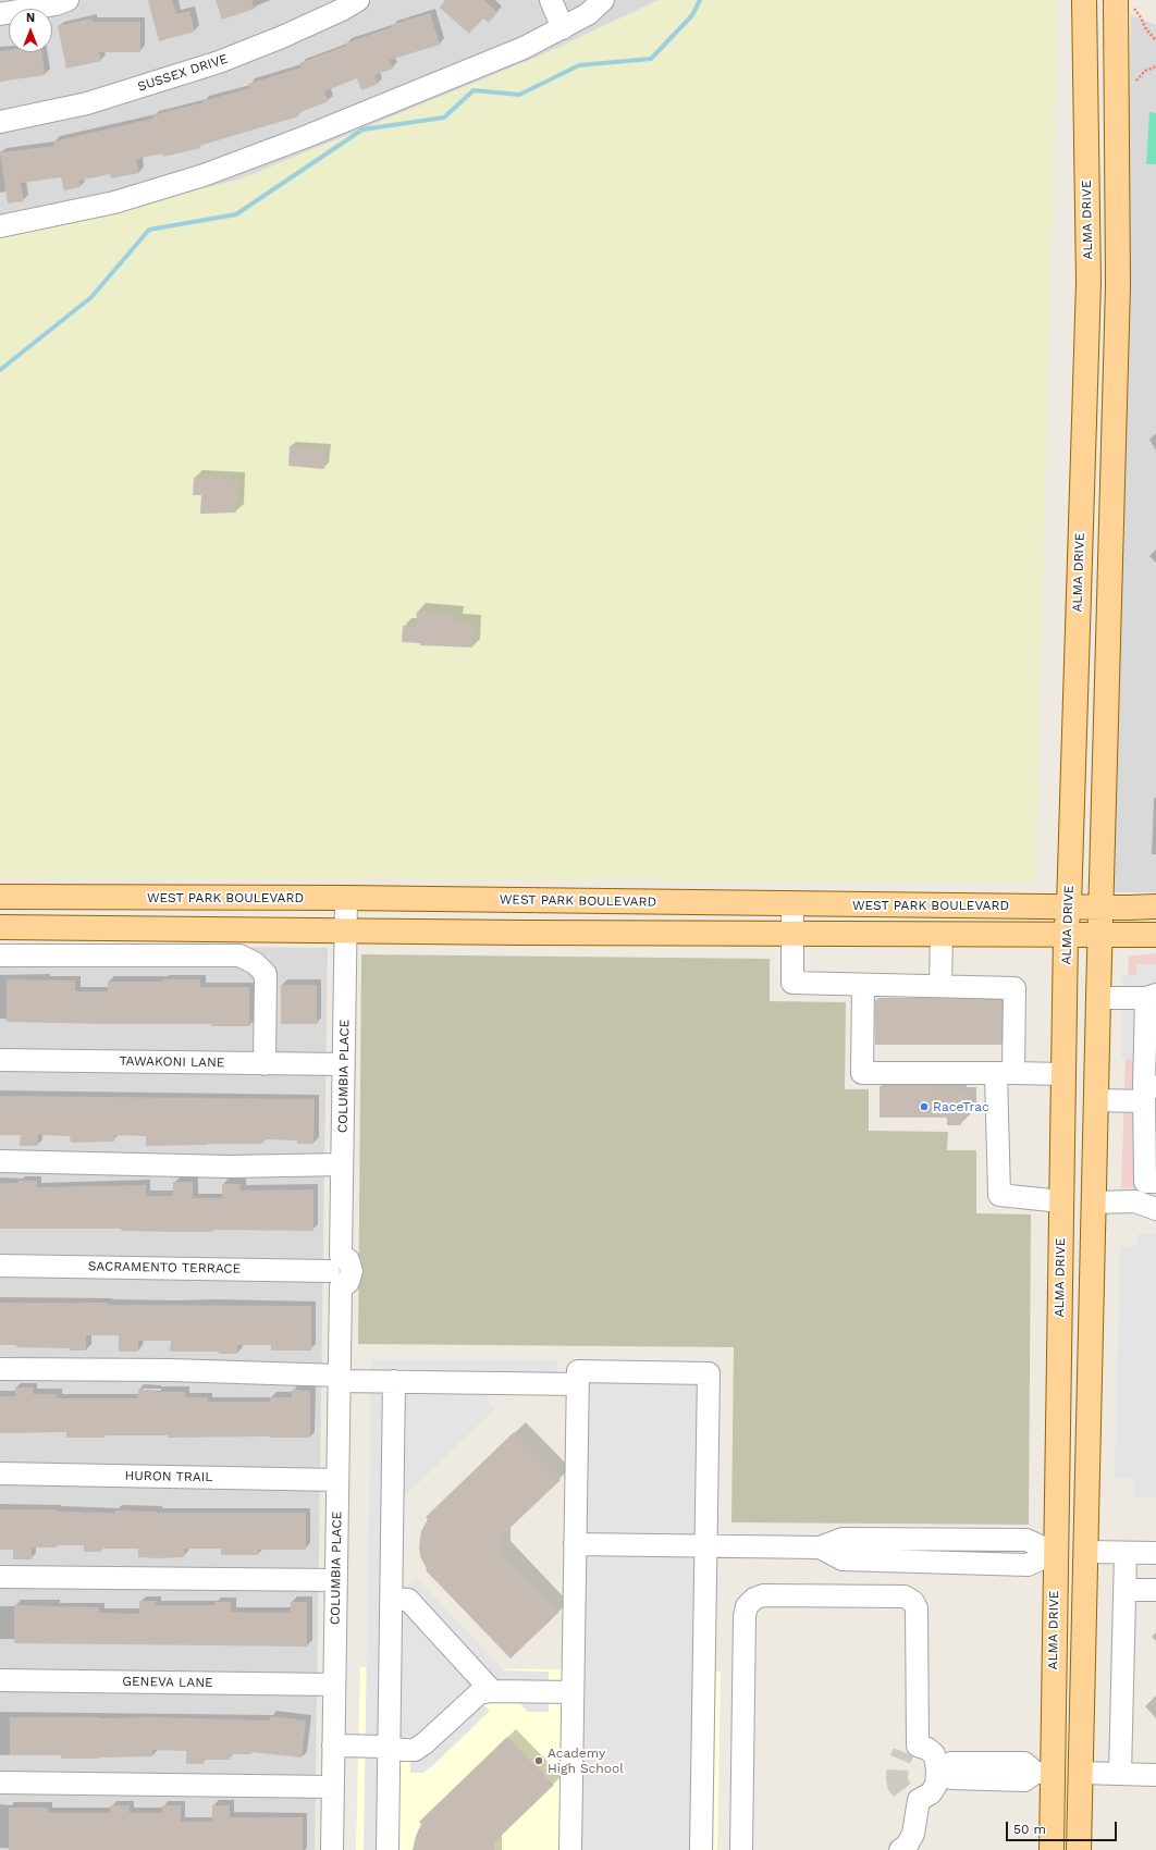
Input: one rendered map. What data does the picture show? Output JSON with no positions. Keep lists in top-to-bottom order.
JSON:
{
  "streets": {
    "main road": ["ALMA DRIVE", "WEST PARK BOULEVARD"],
    "street": [
      "SUSSEX DRIVE",
      "TAWAKONI LANE",
      "COLUMBIA PLACE",
      "SACRAMENTO TERRACE",
      "HURON TRAIL",
      "GENEVA LANE"
    ]
  },
  "crossings": [
    ["ALMA DRIVE", "WEST PARK BOULEVARD"],
    ["WEST PARK BOULEVARD", "COLUMBIA PLACE"],
    ["TAWAKONI LANE", "COLUMBIA PLACE"],
    ["COLUMBIA PLACE", "SACRAMENTO TERRACE"],
    ["COLUMBIA PLACE", "HURON TRAIL"],
    ["COLUMBIA PLACE", "GENEVA LANE"]
  ],
  "places": ["RaceTrac", "Academy High School"],
  "scale_bar": "50 m",
  "north": "top"
}
